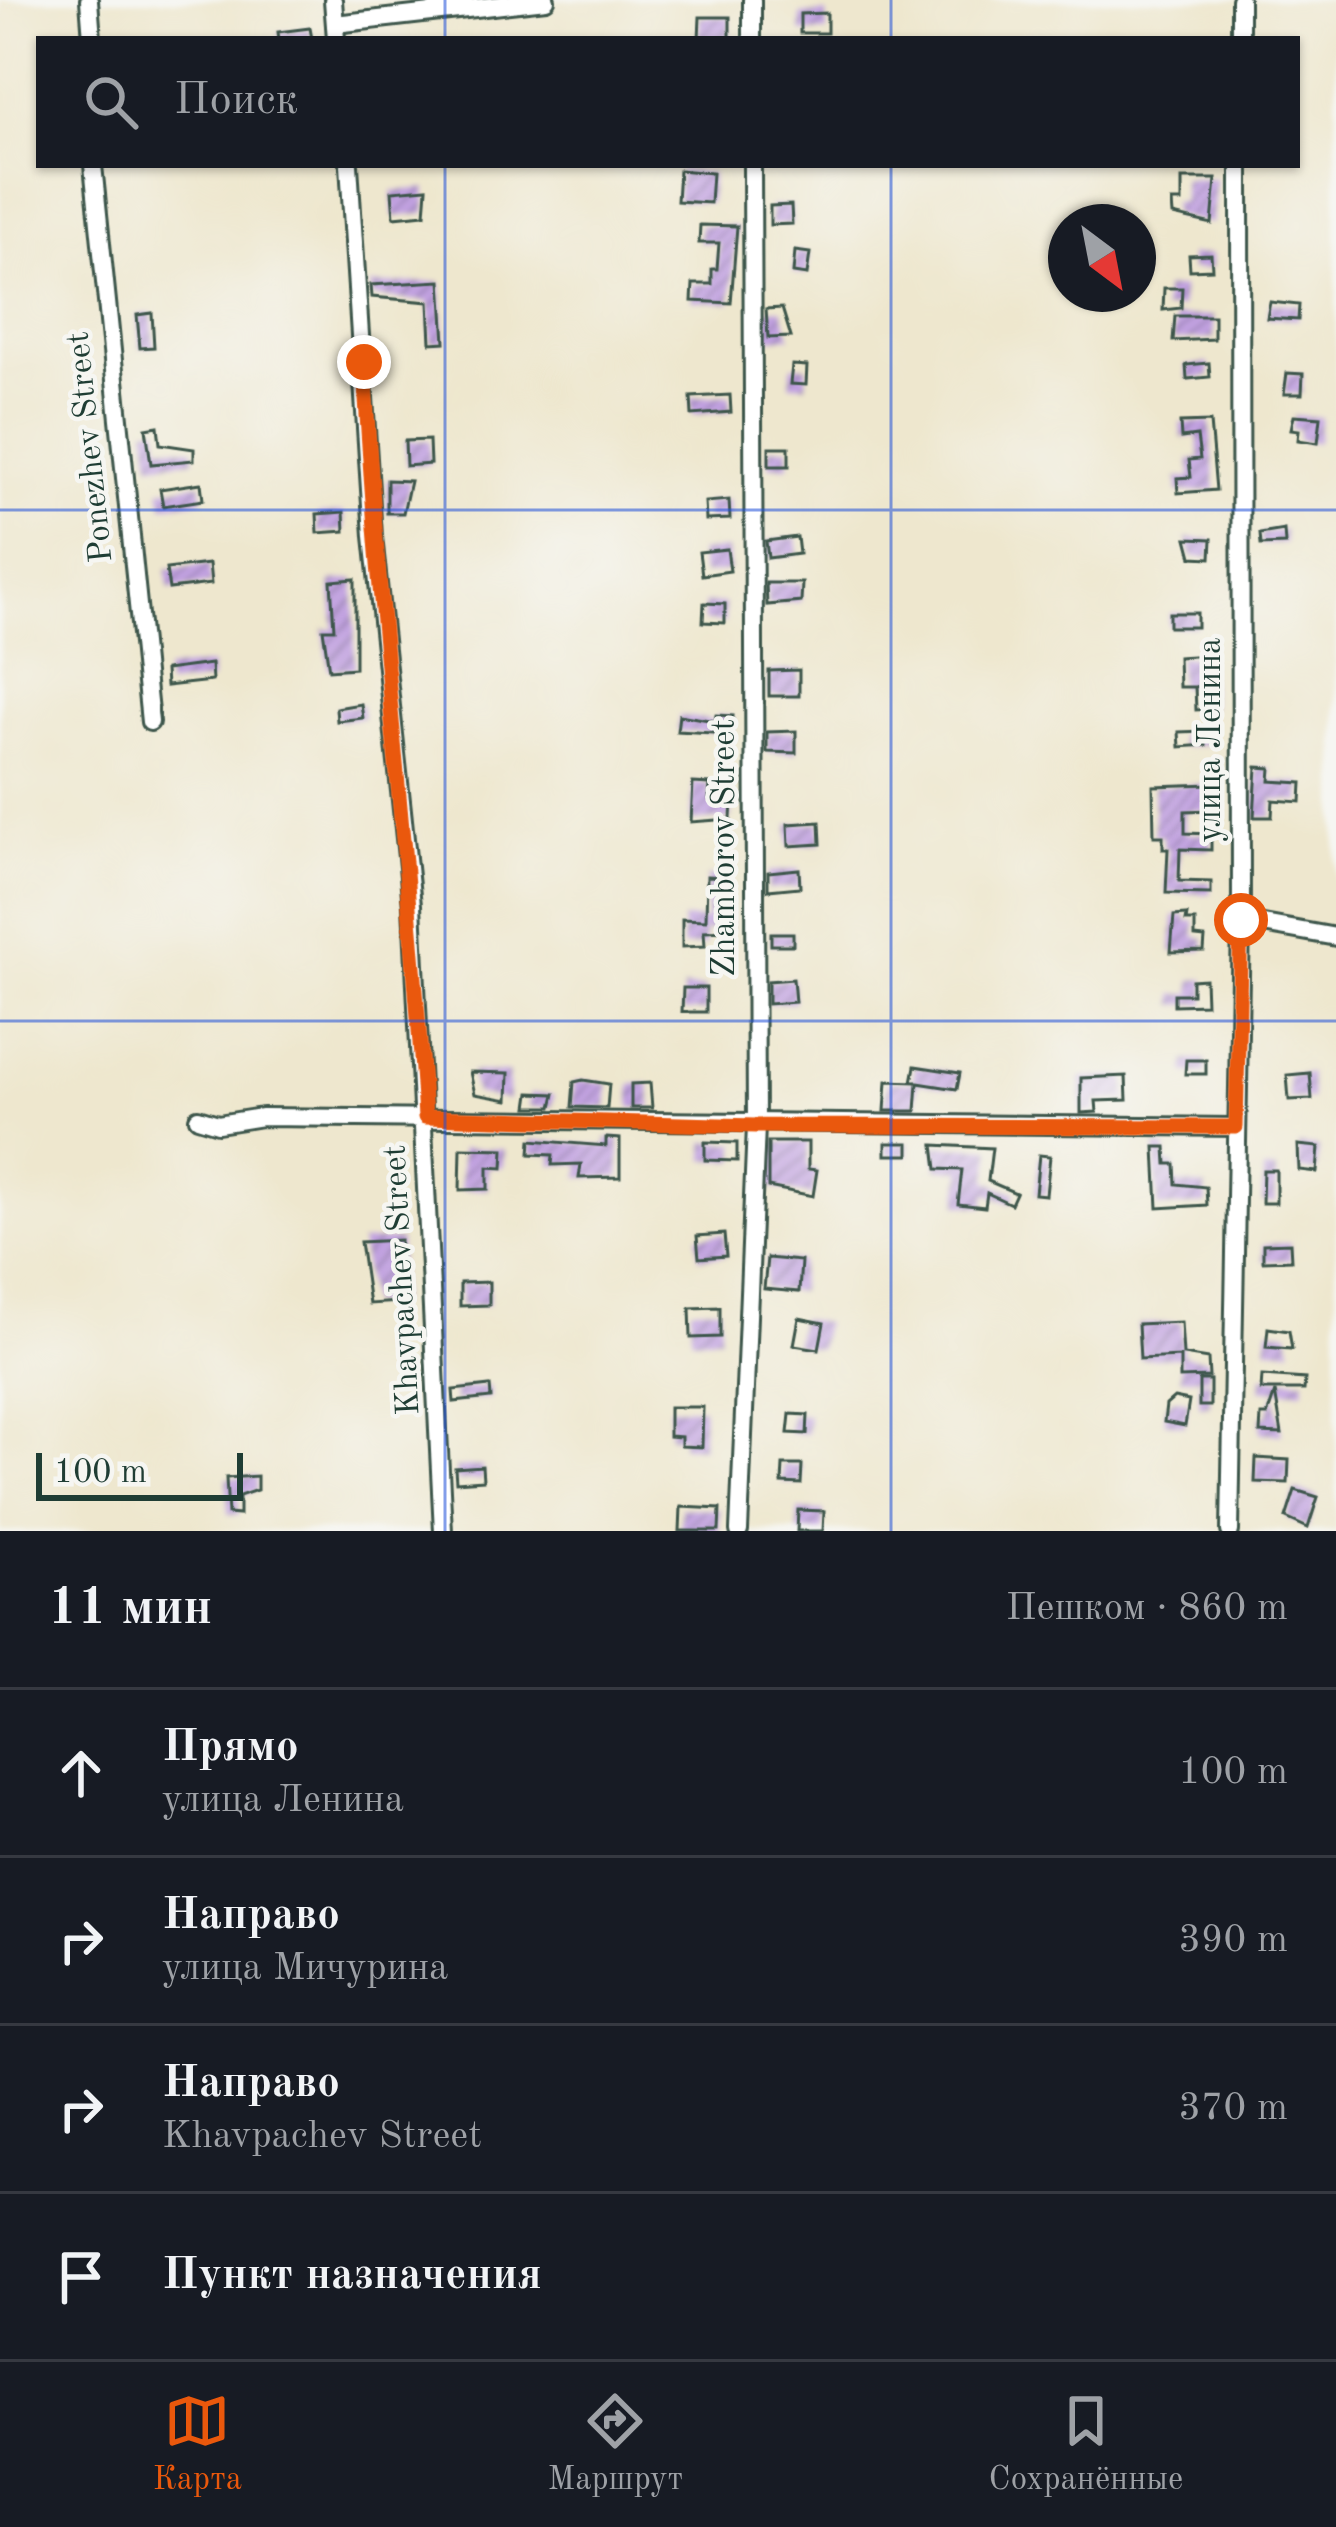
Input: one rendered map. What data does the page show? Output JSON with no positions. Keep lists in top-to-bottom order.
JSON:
{
  "streets": {
    "street": [
      "Ponezhev Street",
      "улица Ленина",
      "Zhamborov Street",
      "Khavpachev Street"
    ]
  },
  "scale_bar": "100 m",
  "north": "bottom right",
  "page": {
    "search": "Поиск",
    "scale": "100 m",
    "heading": ["11 мин", "Пешком · 860 m"],
    "list": [
      ["Прямо", "улица Ленина", "100 m"],
      ["Направо", "улица Мичурина", "390 m"],
      ["Направо", "Khavpachev Street", "370 m"],
      "Пункт назначения"
    ],
    "nav": ["Карта", "Маршрут", "Сохранённые"]
  }
}
